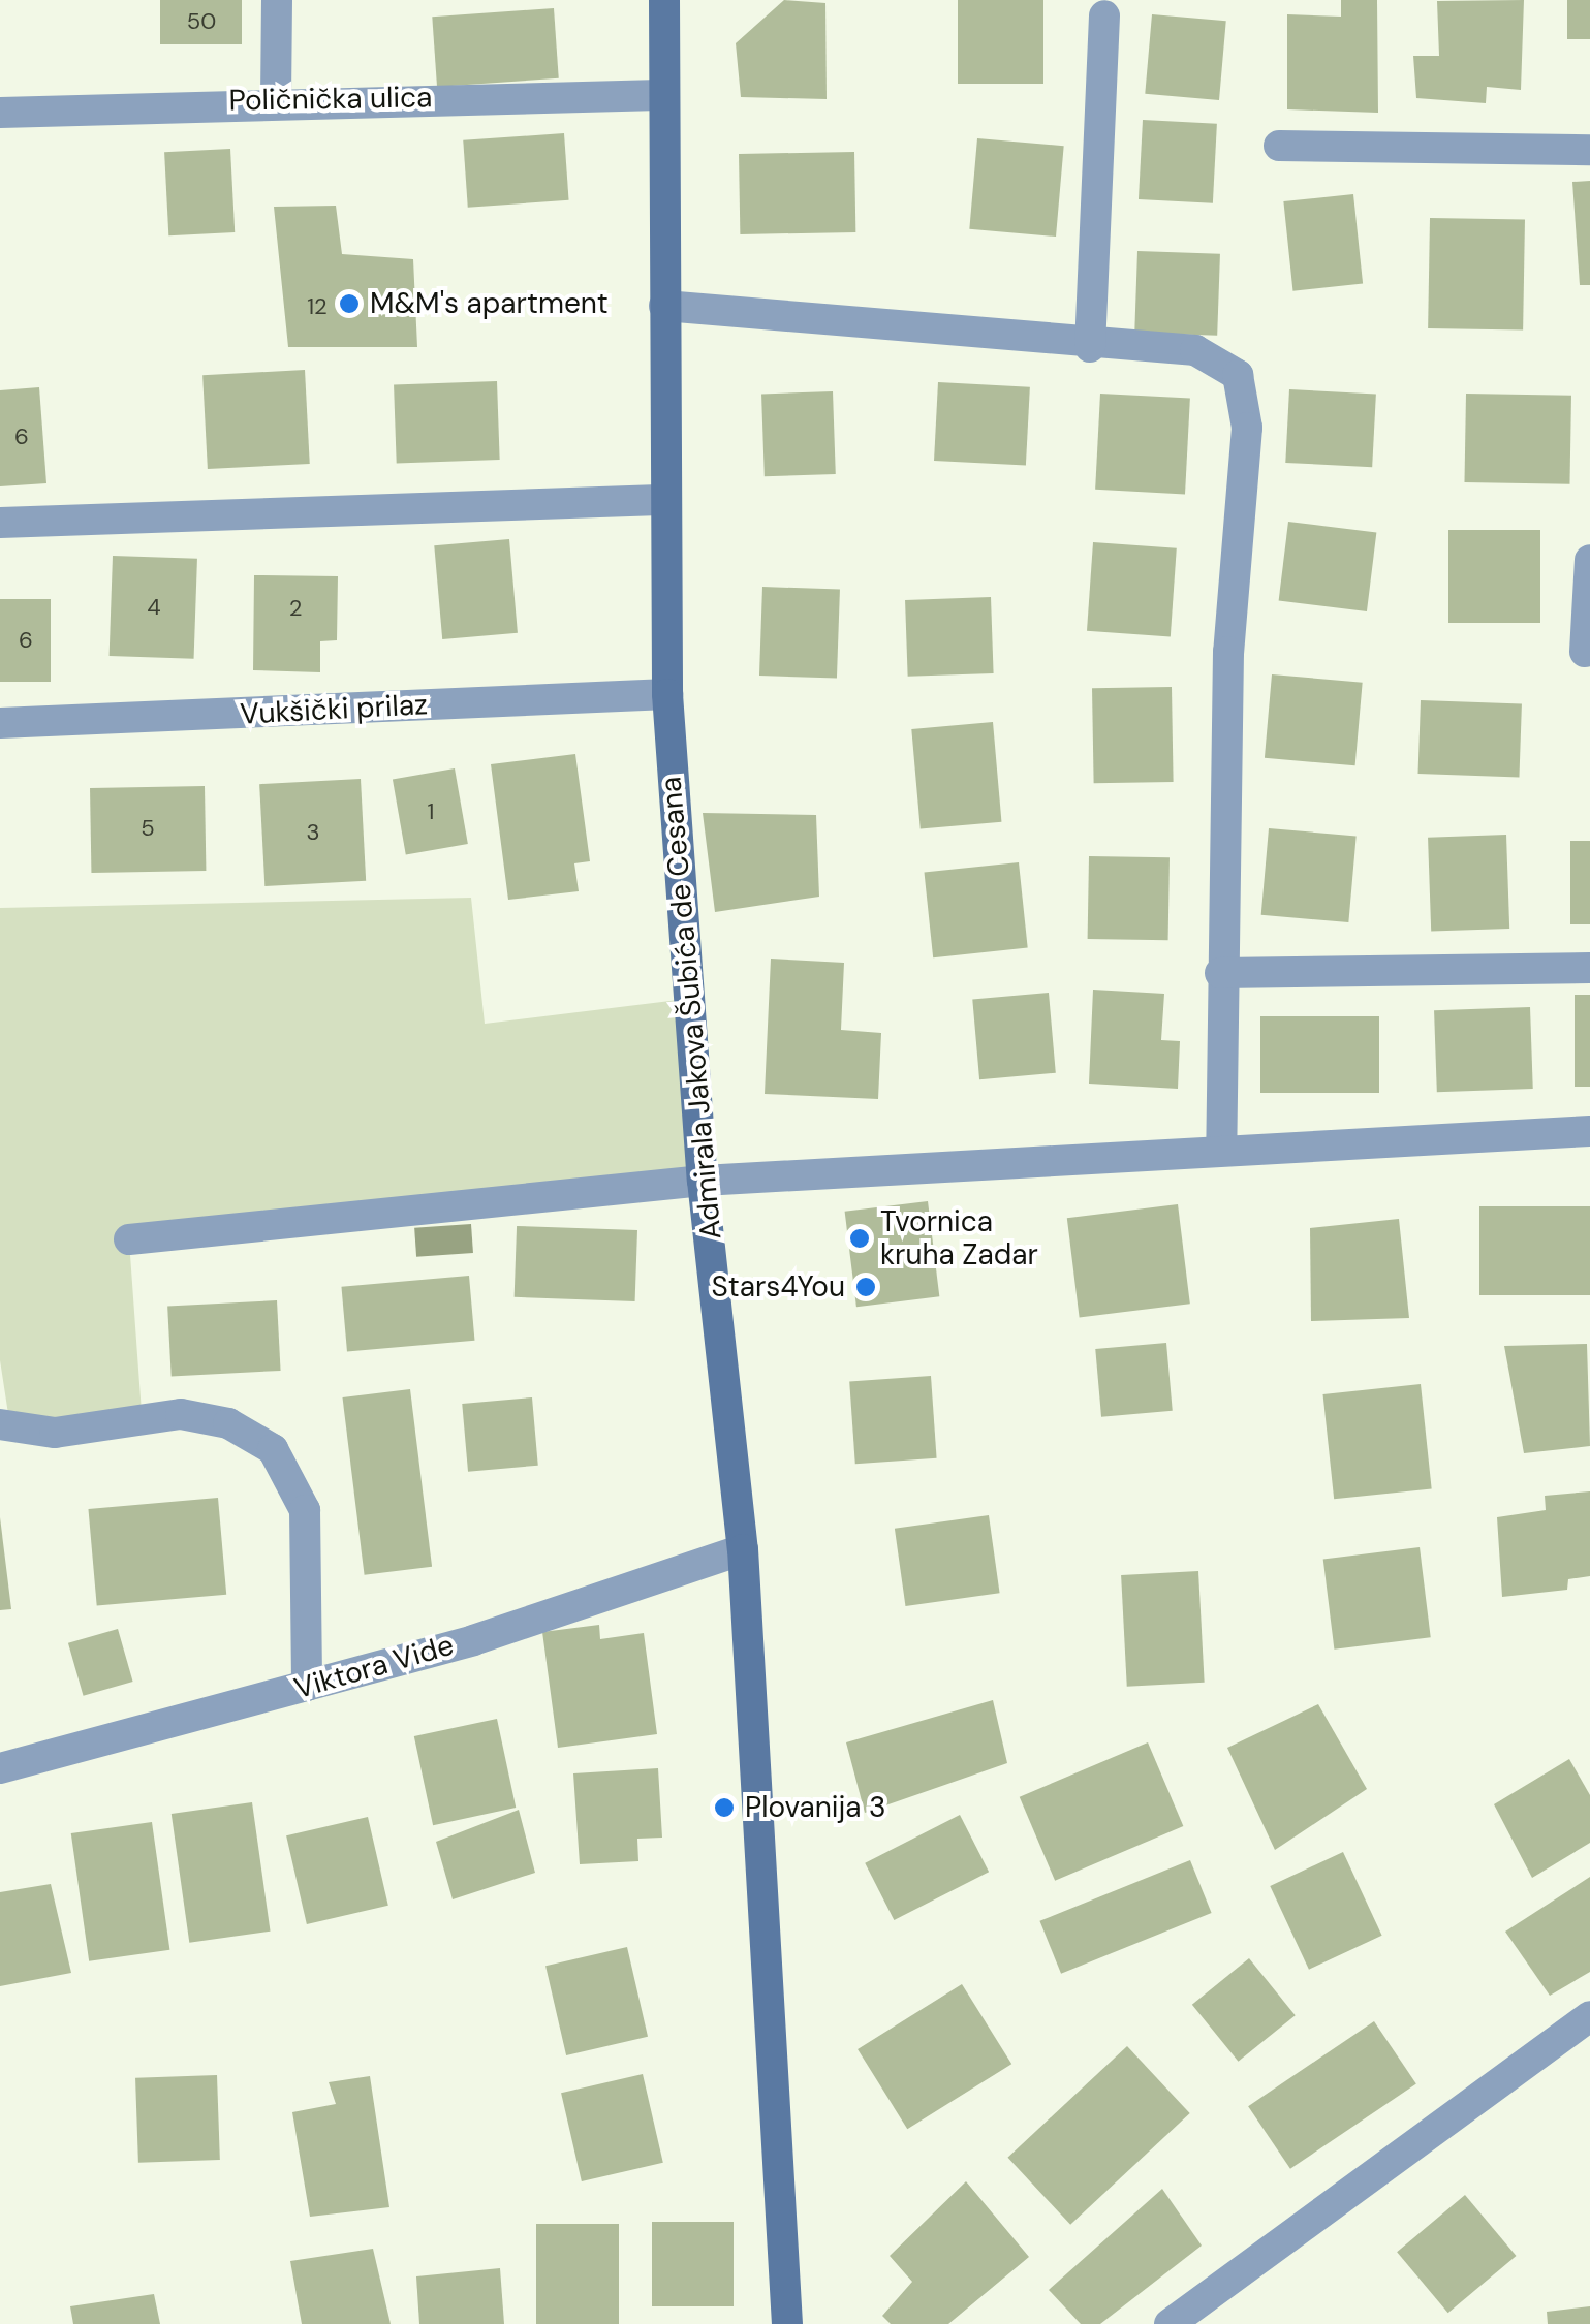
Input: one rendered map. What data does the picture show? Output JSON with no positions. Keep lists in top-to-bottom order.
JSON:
{
  "streets": {
    "street": [
      "Poličnička ulica",
      "Vukšički prilaz",
      "Admirala Jakova Šubića de Cesana",
      "Viktora Vide"
    ]
  },
  "crossings": [
    ["Poličnička ulica", "Admirala Jakova Šubića de Cesana"],
    ["Vukšički prilaz", "Admirala Jakova Šubića de Cesana"],
    ["Admirala Jakova Šubića de Cesana", "Viktora Vide"]
  ],
  "places": [
    "M&M's apartment",
    "Tvornica kruha Zadar",
    "Stars4You",
    "Plovanija 3"
  ],
  "house_numbers": [
    "50",
    "12",
    "6",
    "4",
    "2",
    "6",
    "1",
    "5",
    "3"
  ]
}
